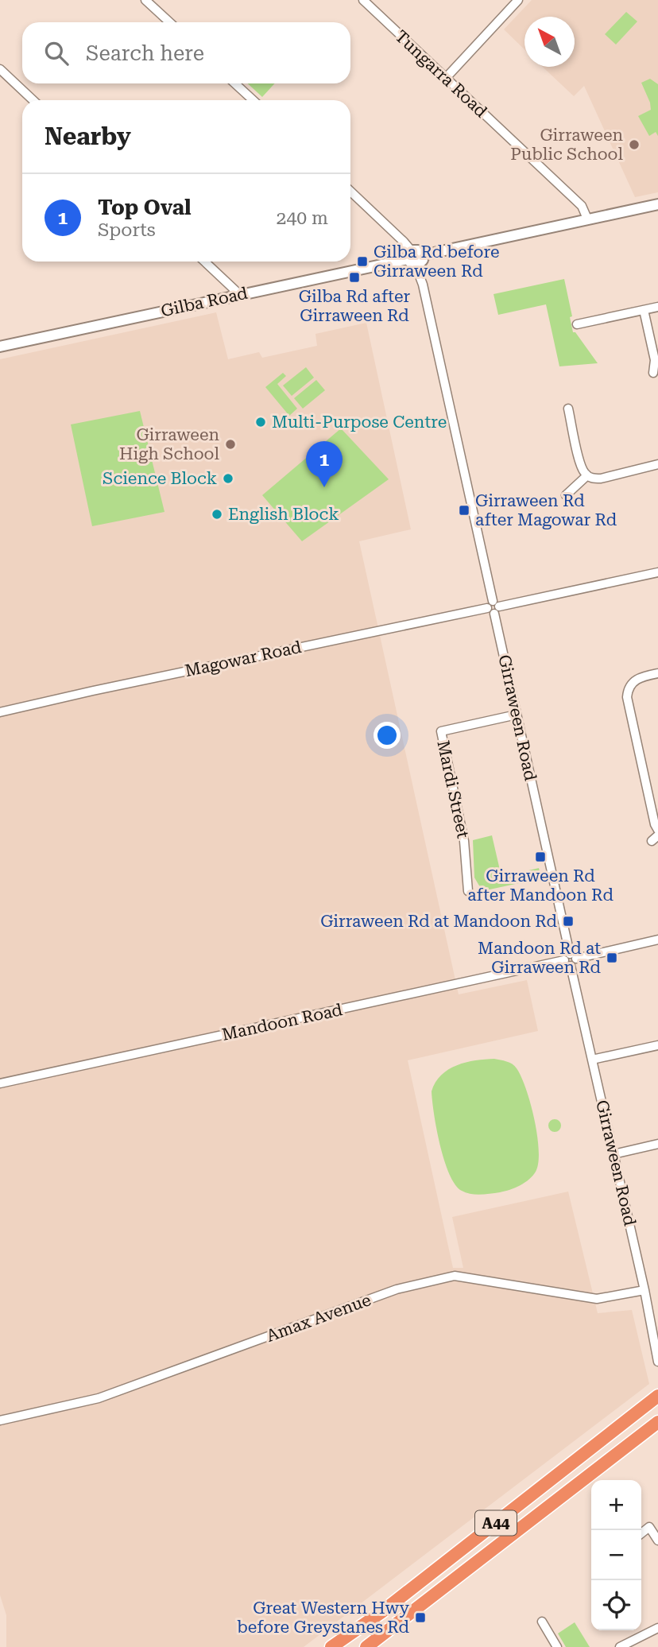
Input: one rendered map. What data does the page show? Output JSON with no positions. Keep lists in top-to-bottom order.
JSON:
{
  "streets": {
    "highway": ["A44"],
    "street": [
      "Tungarra Road",
      "Gilba Road",
      "Magowar Road",
      "Girraween Road",
      "Mardi Street",
      "Mandoon Road",
      "Amax Avenue"
    ]
  },
  "crossings": [
    ["Gilba Road", "Girraween Road"],
    ["Magowar Road", "Girraween Road"],
    ["Girraween Road", "Mardi Street"],
    ["Girraween Road", "Mandoon Road"],
    ["Girraween Road", "Amax Avenue"]
  ],
  "places": {
    "other": [
      "Girraween Public School",
      "Multi-Purpose Centre",
      "Girraween High School",
      "Science Block",
      "English Block"
    ],
    "transit": [
      "Gilba Rd before Girraween Rd",
      "Gilba Rd after Girraween Rd",
      "Girraween Rd after Magowar Rd",
      "Girraween Rd after Mandoon Rd",
      "Girraween Rd at Mandoon Rd",
      "Mandoon Rd at Girraween Rd",
      "Great Western Hwy before Greystanes Rd"
    ]
  },
  "north": "top left",
  "page": {
    "search": "Search here",
    "heading": "Nearby",
    "list": [
      {
        "mark": "1",
        "name": "Top Oval",
        "note": "Sports",
        "value": "240 m"
      }
    ],
    "pins": "1",
    "map_buttons": ["+", "−"]
  }
}
